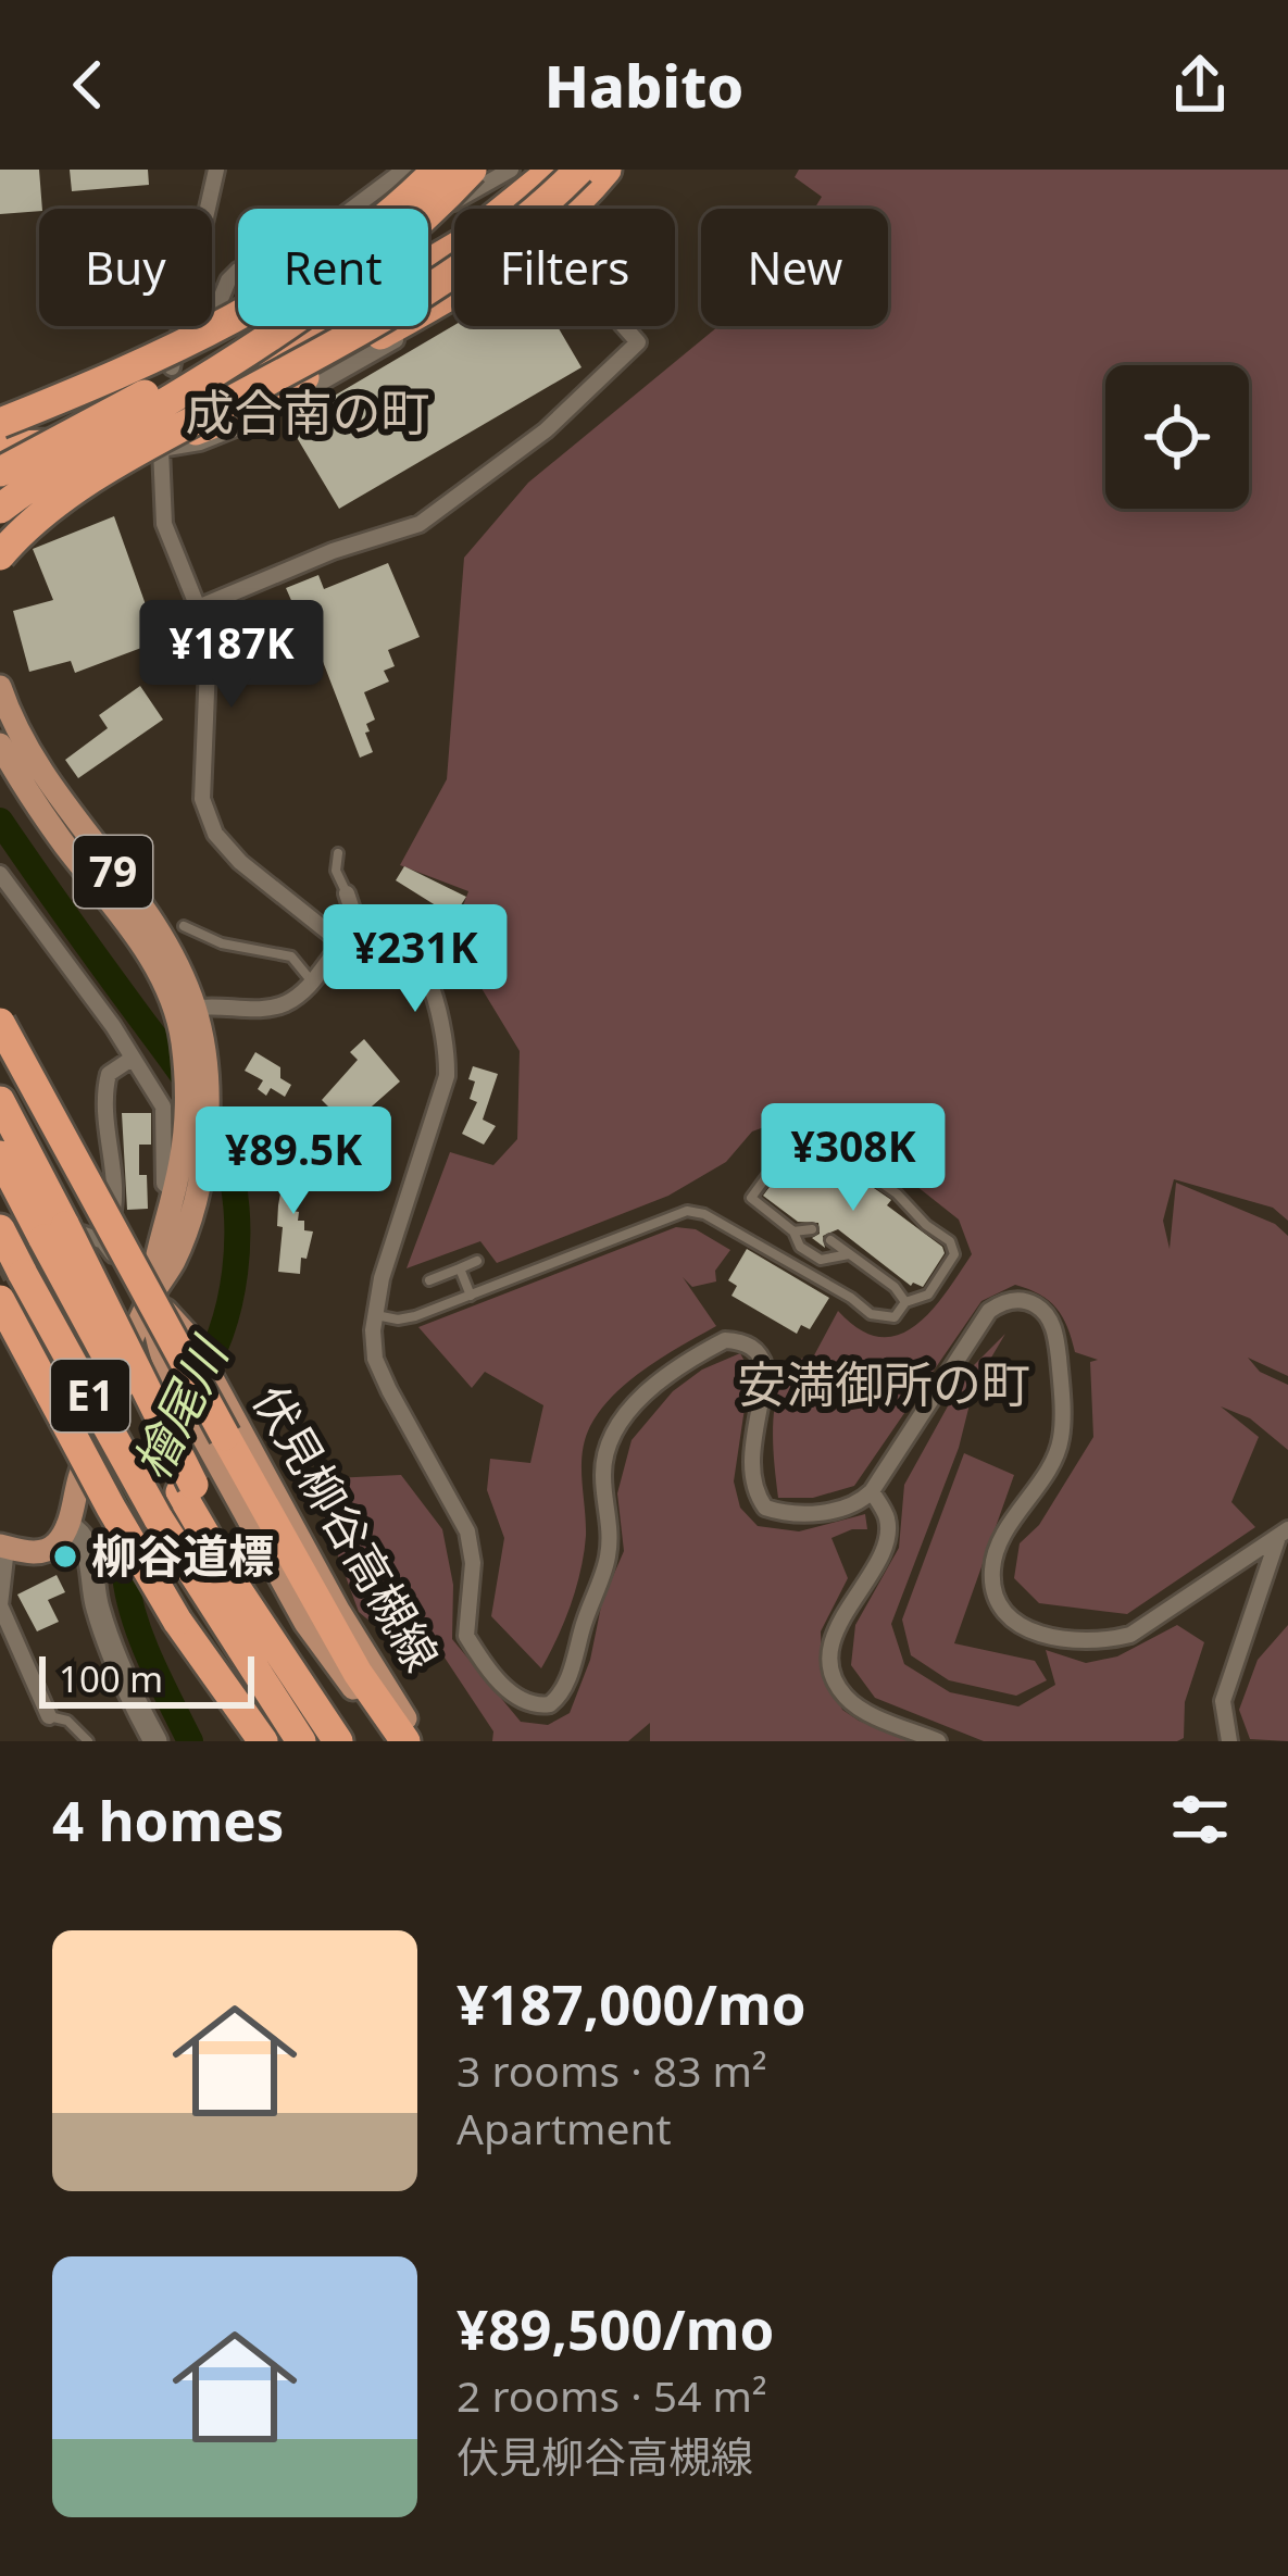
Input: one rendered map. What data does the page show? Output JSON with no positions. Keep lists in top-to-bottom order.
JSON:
{
  "streets": {
    "highway": ["E1"],
    "main road": ["79", "伏見柳谷高槻線"]
  },
  "crossings": [
    ["79", "伏見柳谷高槻線"]
  ],
  "districts": ["成合南の町", "安満御所の町"],
  "water": ["檜尾川"],
  "places": ["柳谷道標"],
  "scale_bar": "100 m",
  "page": {
    "header": "Habito",
    "chip": [
      "Buy",
      "Rent",
      "Filters",
      "New"
    ],
    "price": [
      "¥187K",
      "¥231K",
      "¥308K",
      "¥89.5K"
    ],
    "scale": "100 m",
    "heading": "4 homes",
    "list": [
      {
        "name": "¥187,000/mo",
        "note": "3 rooms · 83 m² · Apartment"
      },
      {
        "name": "¥89,500/mo",
        "note": "2 rooms · 54 m² · 伏見柳谷高槻線"
      }
    ]
  }
}
